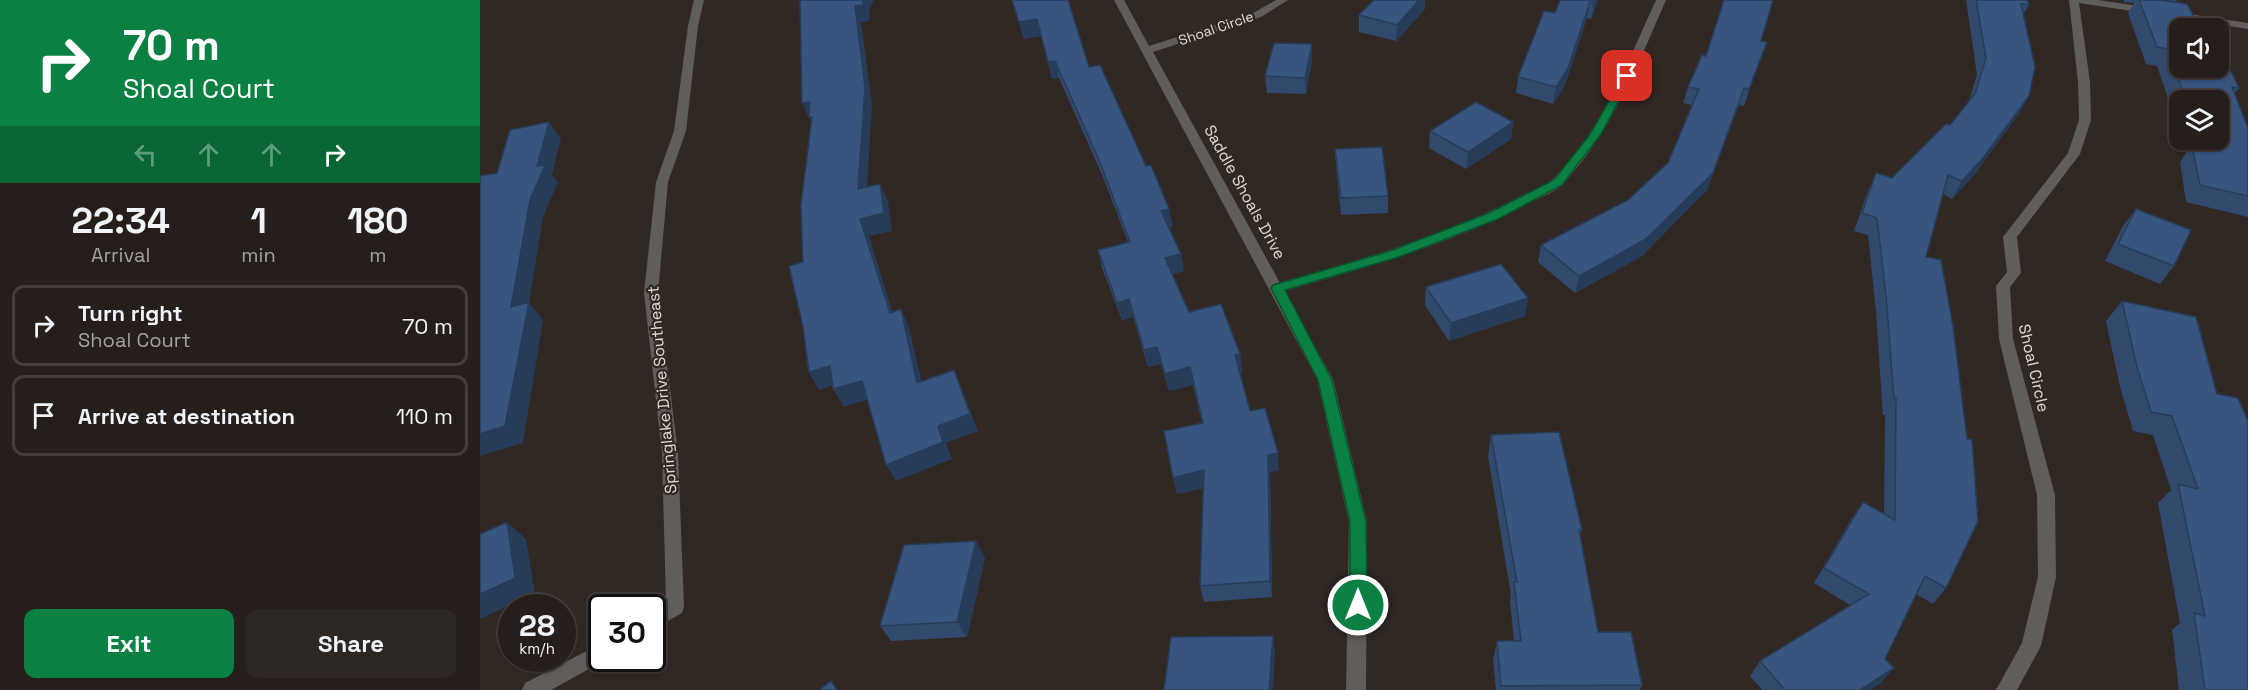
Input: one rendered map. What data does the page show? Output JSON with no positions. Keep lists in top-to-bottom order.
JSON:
{
  "streets": {
    "street": ["Shoal Circle", "Saddle Shoals Drive", "Springlake Drive Southeast"]
  },
  "crossings": [
    ["Shoal Circle", "Saddle Shoals Drive"]
  ],
  "page": {
    "turn": ["70 m", "Shoal Court"],
    "eta": [
      "22:34",
      "Arrival",
      "1",
      "min",
      "180",
      "m"
    ],
    "list": [
      {
        "name": "Turn right",
        "note": "Shoal Court",
        "value": "70 m"
      },
      {
        "name": "Arrive at destination",
        "value": "110 m"
      }
    ],
    "speed": "28 km/h",
    "limit": "30",
    "buttons": ["Exit", "Share"]
  }
}
